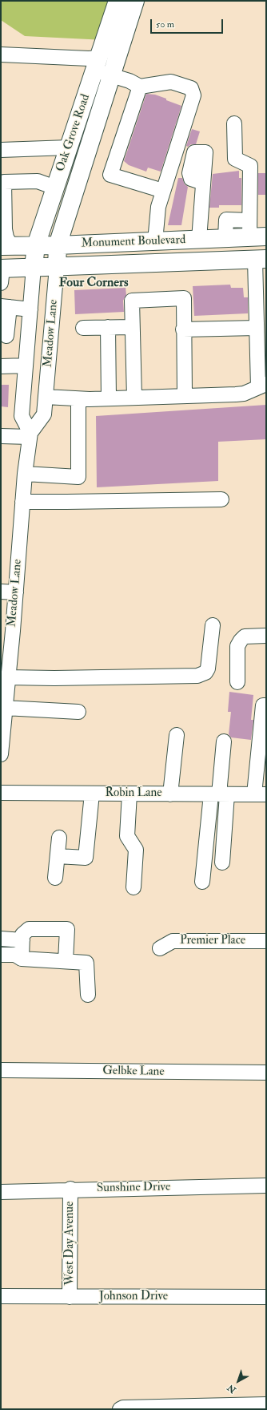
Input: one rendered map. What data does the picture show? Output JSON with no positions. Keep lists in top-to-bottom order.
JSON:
{
  "streets": {
    "main road": ["Oak Grove Road", "Monument Boulevard"],
    "street": [
      "Meadow Lane",
      "Robin Lane",
      "Premier Place",
      "Gelbke Lane",
      "Sunshine Drive",
      "West Day Avenue",
      "Johnson Drive"
    ]
  },
  "crossings": [
    ["Oak Grove Road", "Monument Boulevard"],
    ["Oak Grove Road", "Meadow Lane"],
    ["Monument Boulevard", "Meadow Lane"],
    ["Sunshine Drive", "West Day Avenue"],
    ["West Day Avenue", "Johnson Drive"]
  ],
  "districts": ["Four Corners"],
  "scale_bar": "50 m",
  "north": "bottom left"
}
